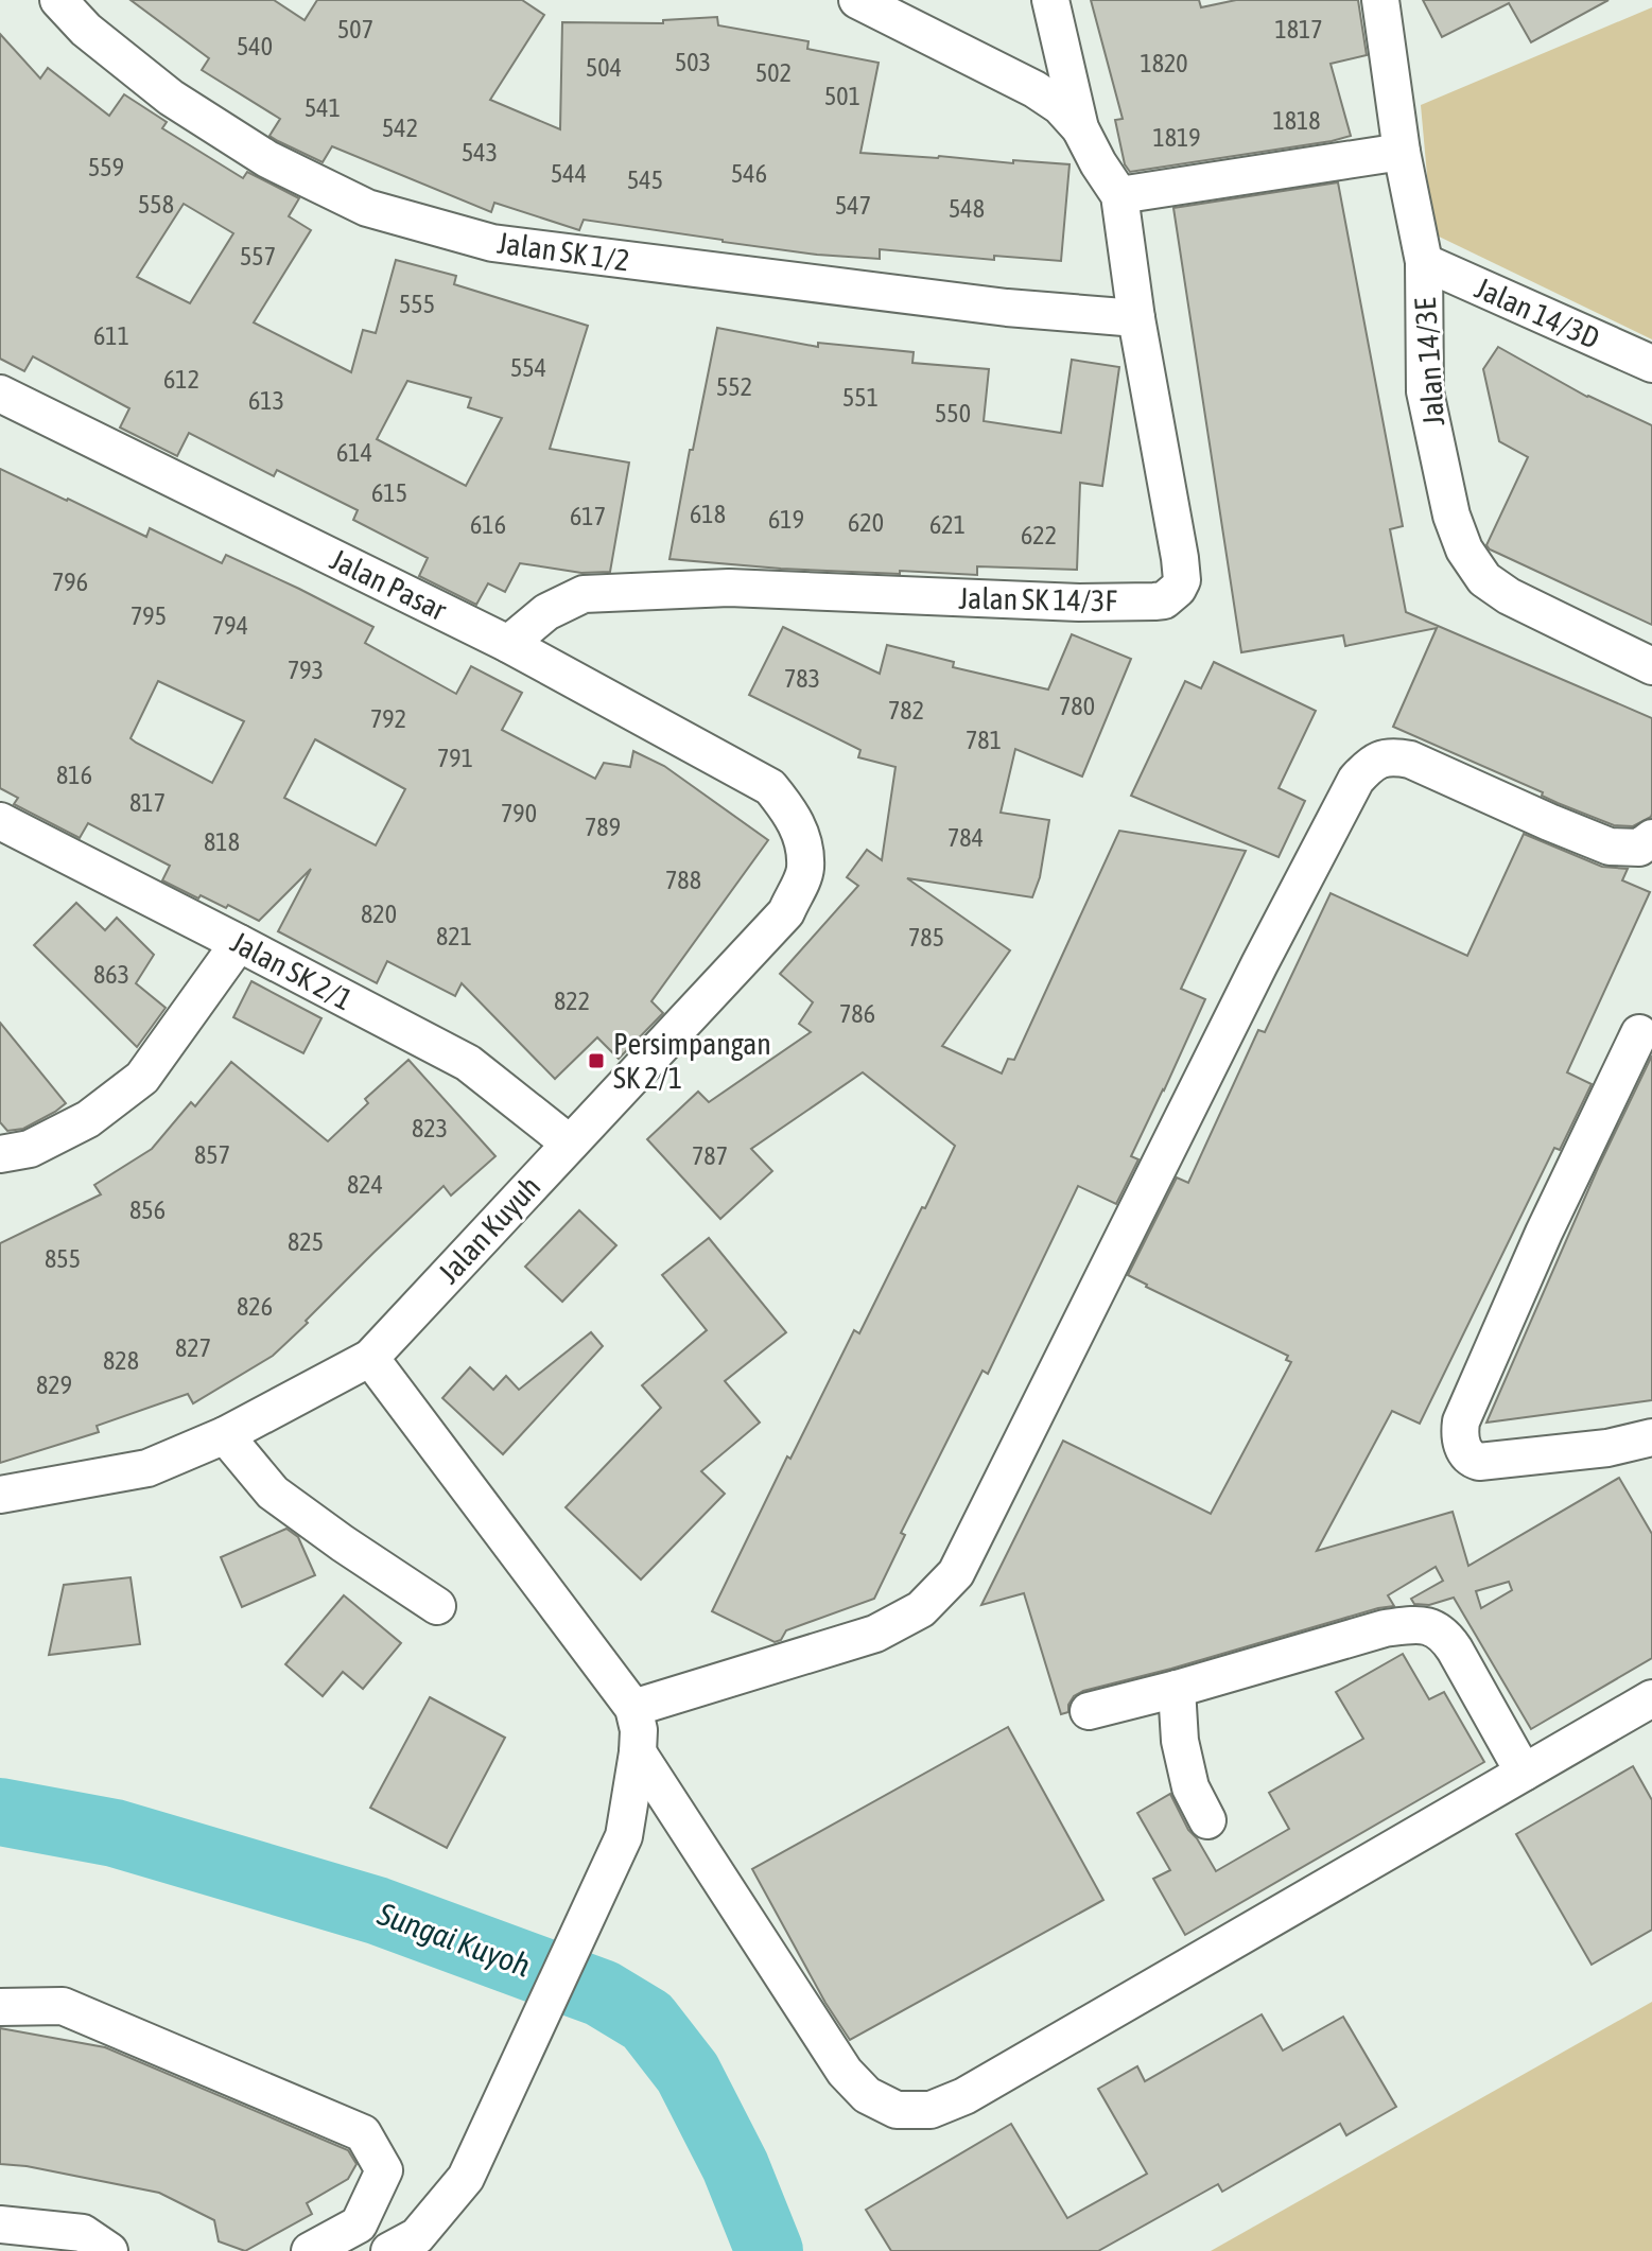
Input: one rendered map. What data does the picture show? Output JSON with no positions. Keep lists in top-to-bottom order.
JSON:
{
  "streets": {
    "street": [
      "Jalan SK 1/2",
      "Jalan 14/3D",
      "Jalan 14/3E",
      "Jalan Pasar",
      "Jalan SK 14/3F",
      "Jalan SK 2/1",
      "Jalan Kuyuh"
    ]
  },
  "crossings": [
    ["Jalan SK 1/2", "Jalan SK 14/3F"],
    ["Jalan 14/3D", "Jalan 14/3E"],
    ["Jalan Pasar", "Jalan SK 14/3F"],
    ["Jalan Pasar", "Jalan Kuyuh"],
    ["Jalan SK 2/1", "Jalan Kuyuh"]
  ],
  "water": ["Sungai Kuyoh"],
  "places": {
    "transit": ["Persimpangan SK 2/1"]
  },
  "house_numbers": [
    "507",
    "1817",
    "540",
    "503",
    "1820",
    "504",
    "502",
    "501",
    "541",
    "1818",
    "542",
    "1819",
    "543",
    "559",
    "544",
    "546",
    "545",
    "558",
    "547",
    "548",
    "557",
    "555",
    "611",
    "554",
    "612",
    "552",
    "551",
    "613",
    "550",
    "614",
    "615",
    "618",
    "617",
    "619",
    "620",
    "616",
    "621",
    "622",
    "796",
    "795",
    "794",
    "793",
    "783",
    "780",
    "782",
    "792",
    "781",
    "791",
    "816",
    "817",
    "790",
    "789",
    "784",
    "818",
    "788",
    "820",
    "821",
    "785",
    "863",
    "822",
    "786",
    "823",
    "857",
    "787",
    "824",
    "856",
    "825",
    "855",
    "826",
    "827",
    "828",
    "829"
  ]
}
